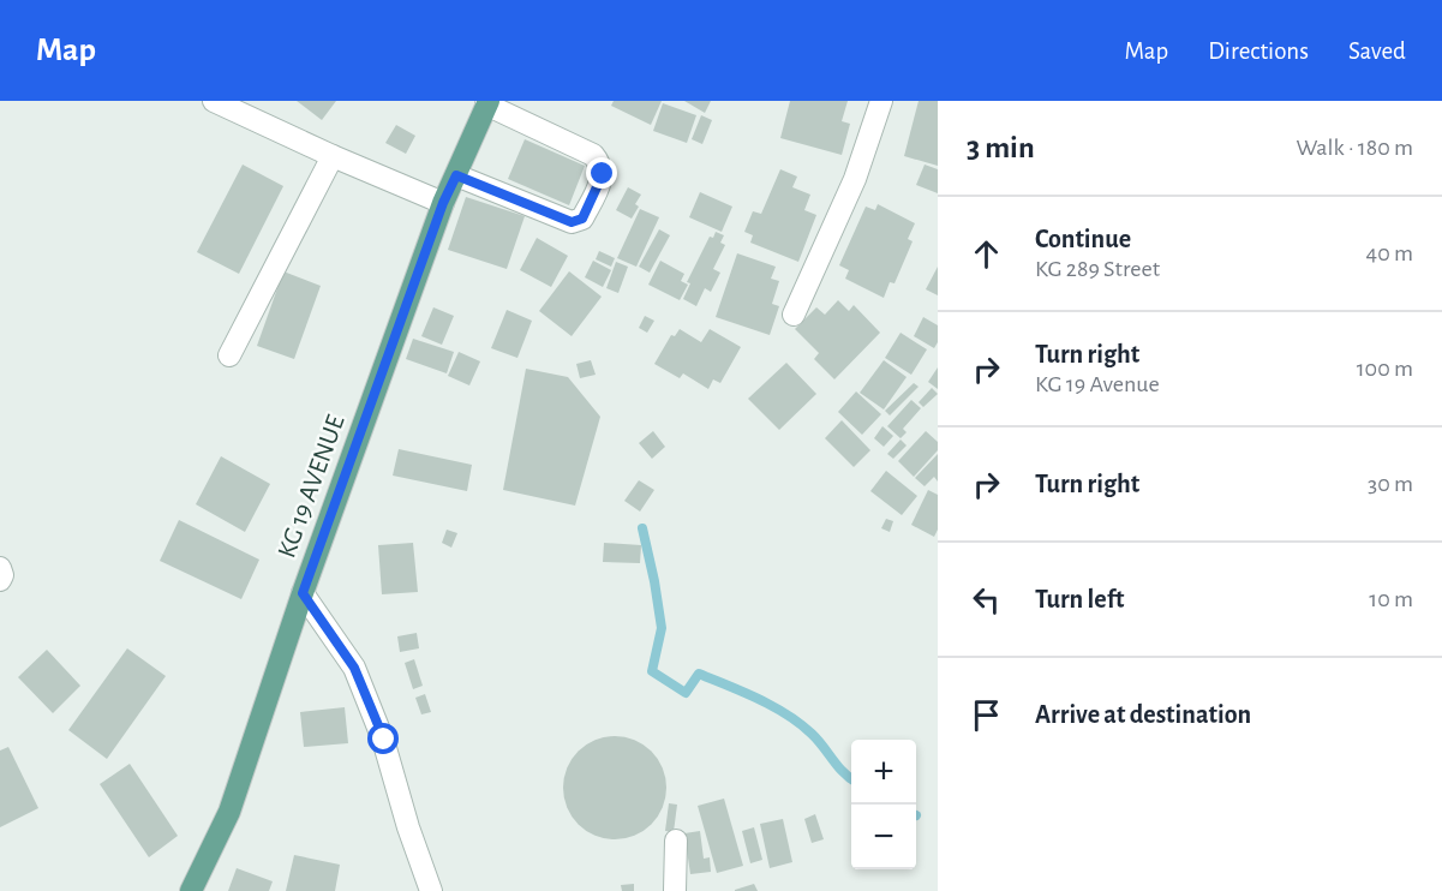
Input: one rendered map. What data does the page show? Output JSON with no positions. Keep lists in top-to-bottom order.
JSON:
{
  "streets": {
    "main road": ["KG 19 AVENUE"]
  },
  "page": {
    "header": "Map",
    "nav": ["Map", "Directions", "Saved"],
    "heading": ["3 min", "Walk · 180 m"],
    "list": [
      ["Continue", "KG 289 Street", "40 m"],
      ["Turn right", "KG 19 Avenue", "100 m"],
      ["Turn right", "30 m"],
      ["Turn left", "10 m"],
      "Arrive at destination"
    ],
    "map_buttons": ["+", "−"]
  }
}
